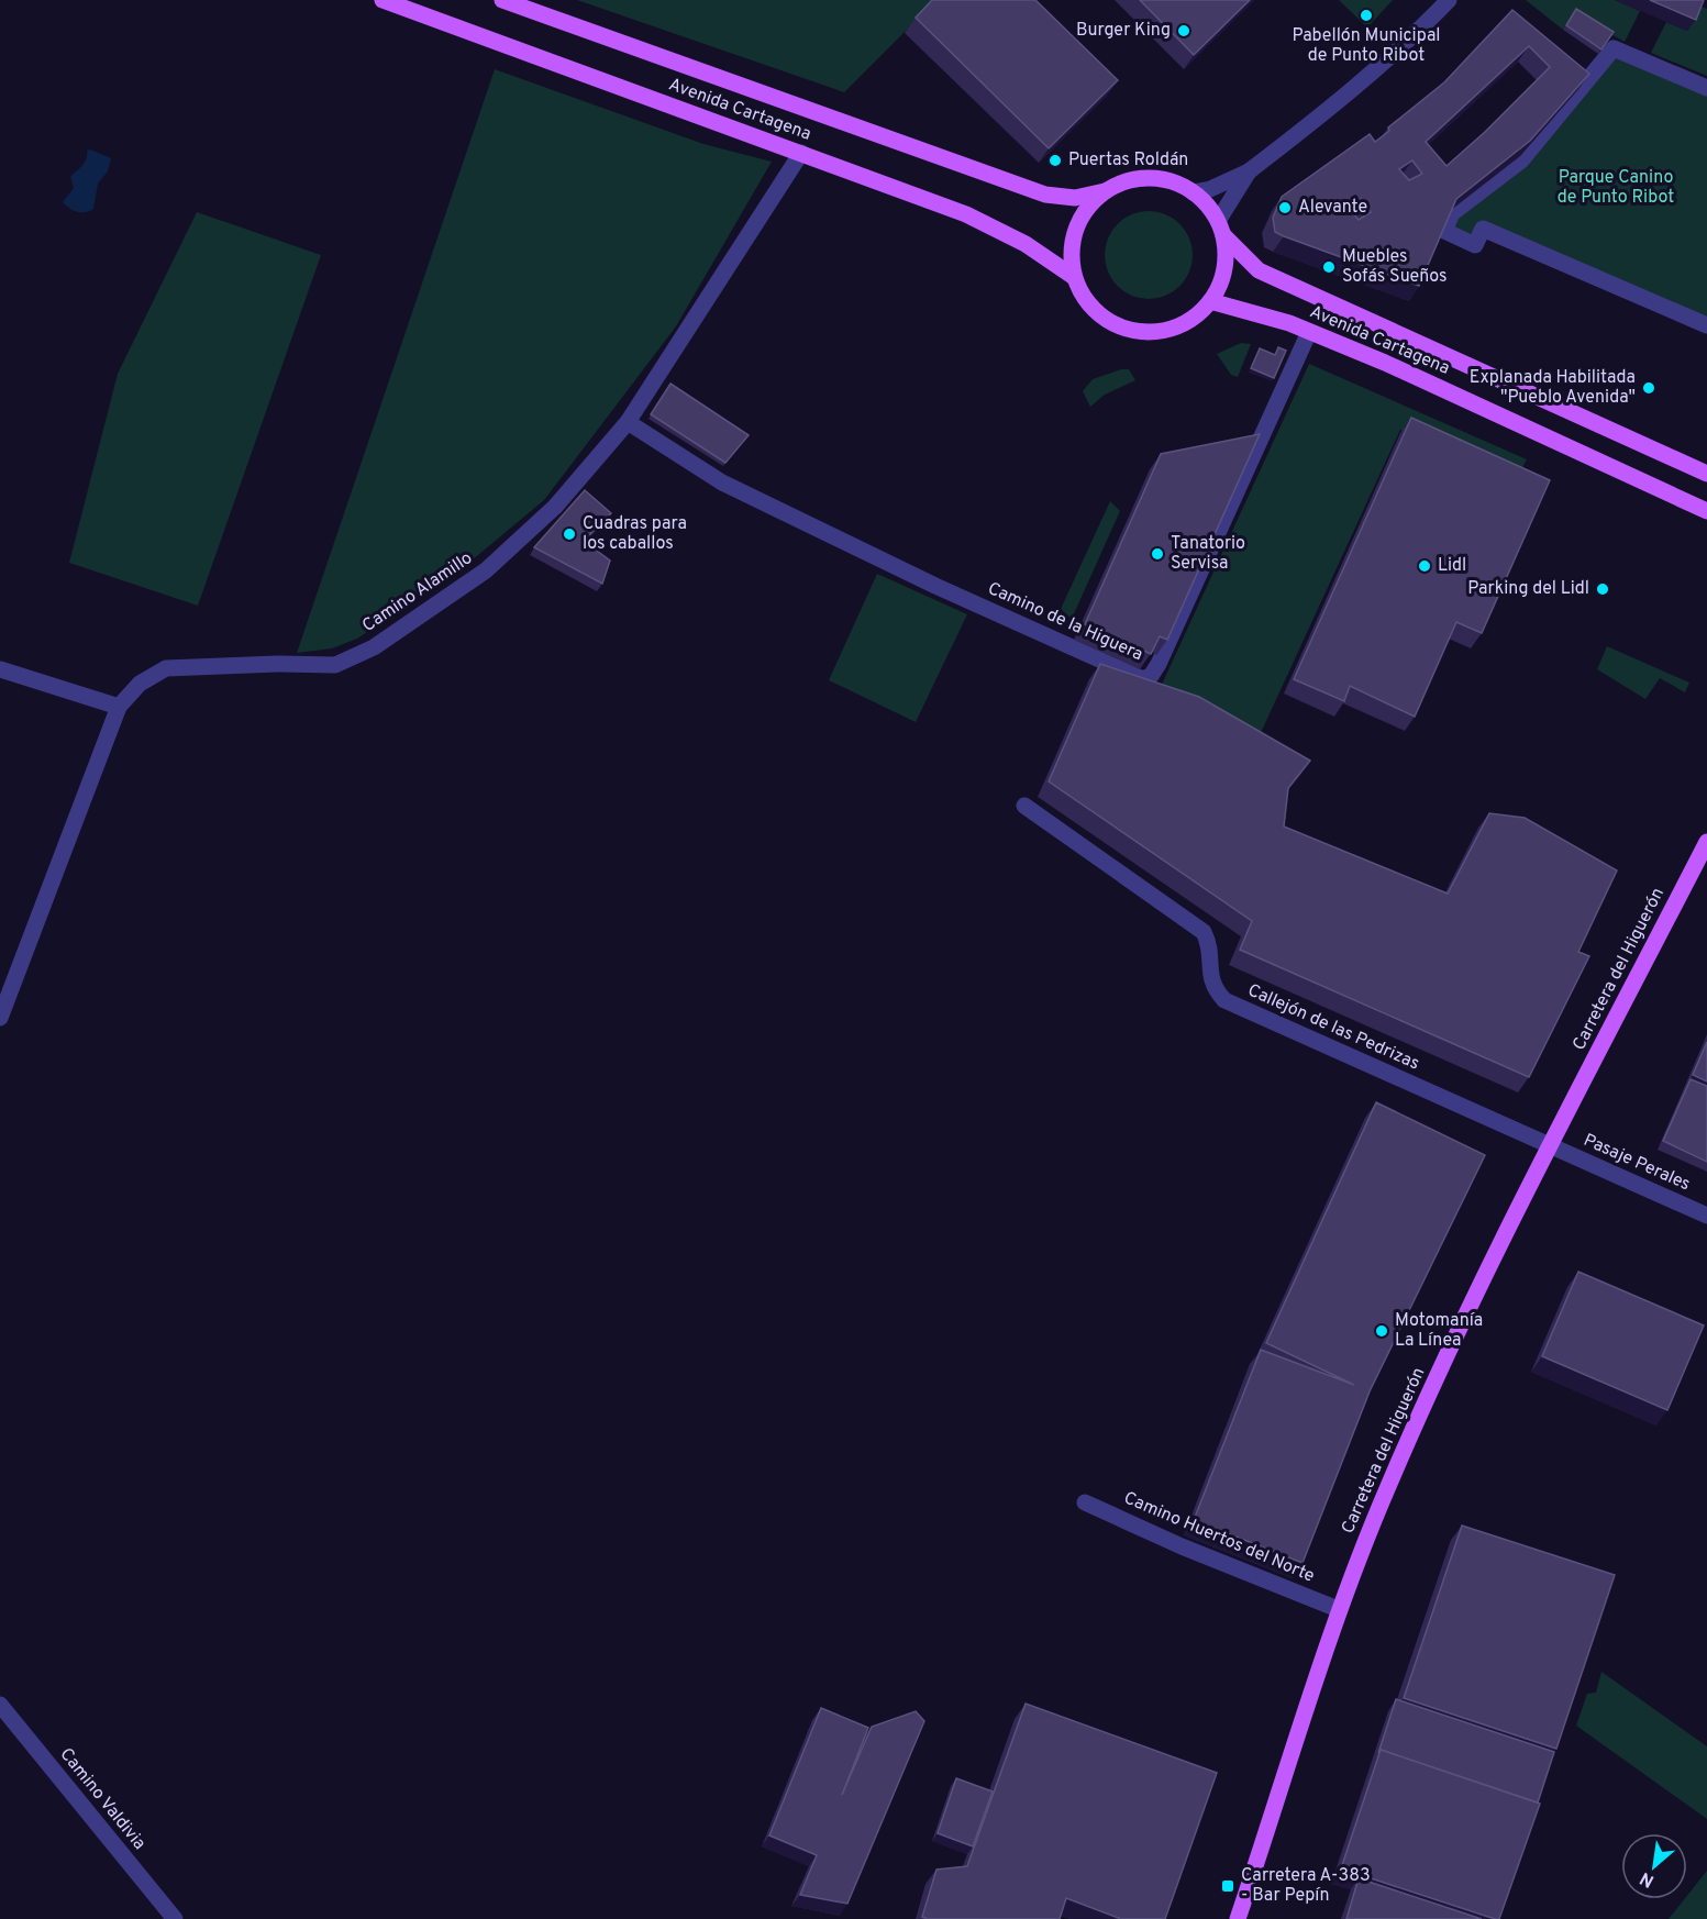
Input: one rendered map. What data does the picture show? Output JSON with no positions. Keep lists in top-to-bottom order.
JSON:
{
  "streets": {
    "main road": ["Avenida Cartagena", "Carretera del Higuerón"],
    "street": [
      "Camino Alamillo",
      "Camino de la Higuera",
      "Callejón de las Pedrizas",
      "Pasaje Perales",
      "Camino Huertos del Norte",
      "Camino Valdivia"
    ]
  },
  "crossings": [
    ["Avenida Cartagena", "Camino Alamillo"],
    ["Avenida Cartagena", "Camino de la Higuera"],
    ["Camino Alamillo", "Camino de la Higuera"],
    ["Carretera del Higuerón", "Callejón de las Pedrizas"],
    ["Carretera del Higuerón", "Pasaje Perales"],
    ["Carretera del Higuerón", "Camino Huertos del Norte"],
    ["Callejón de las Pedrizas", "Pasaje Perales"]
  ],
  "parks": ["Parque Canino de Punto Ribot"],
  "places": {
    "other": [
      "Pabellón Municipal de Punto Ribot",
      "Burger King",
      "Puertas Roldán",
      "Alevante",
      "Muebles Sofás Sueños",
      "Explanada Habilitada \"Pueblo Avenida\"",
      "Cuadras para los caballos",
      "Tanatorio Servisa",
      "Lidl",
      "Parking del Lidl",
      "Motomanía La Línea"
    ],
    "transit": ["Carretera A-383 - Bar Pepín"]
  },
  "north": "bottom left"
}
